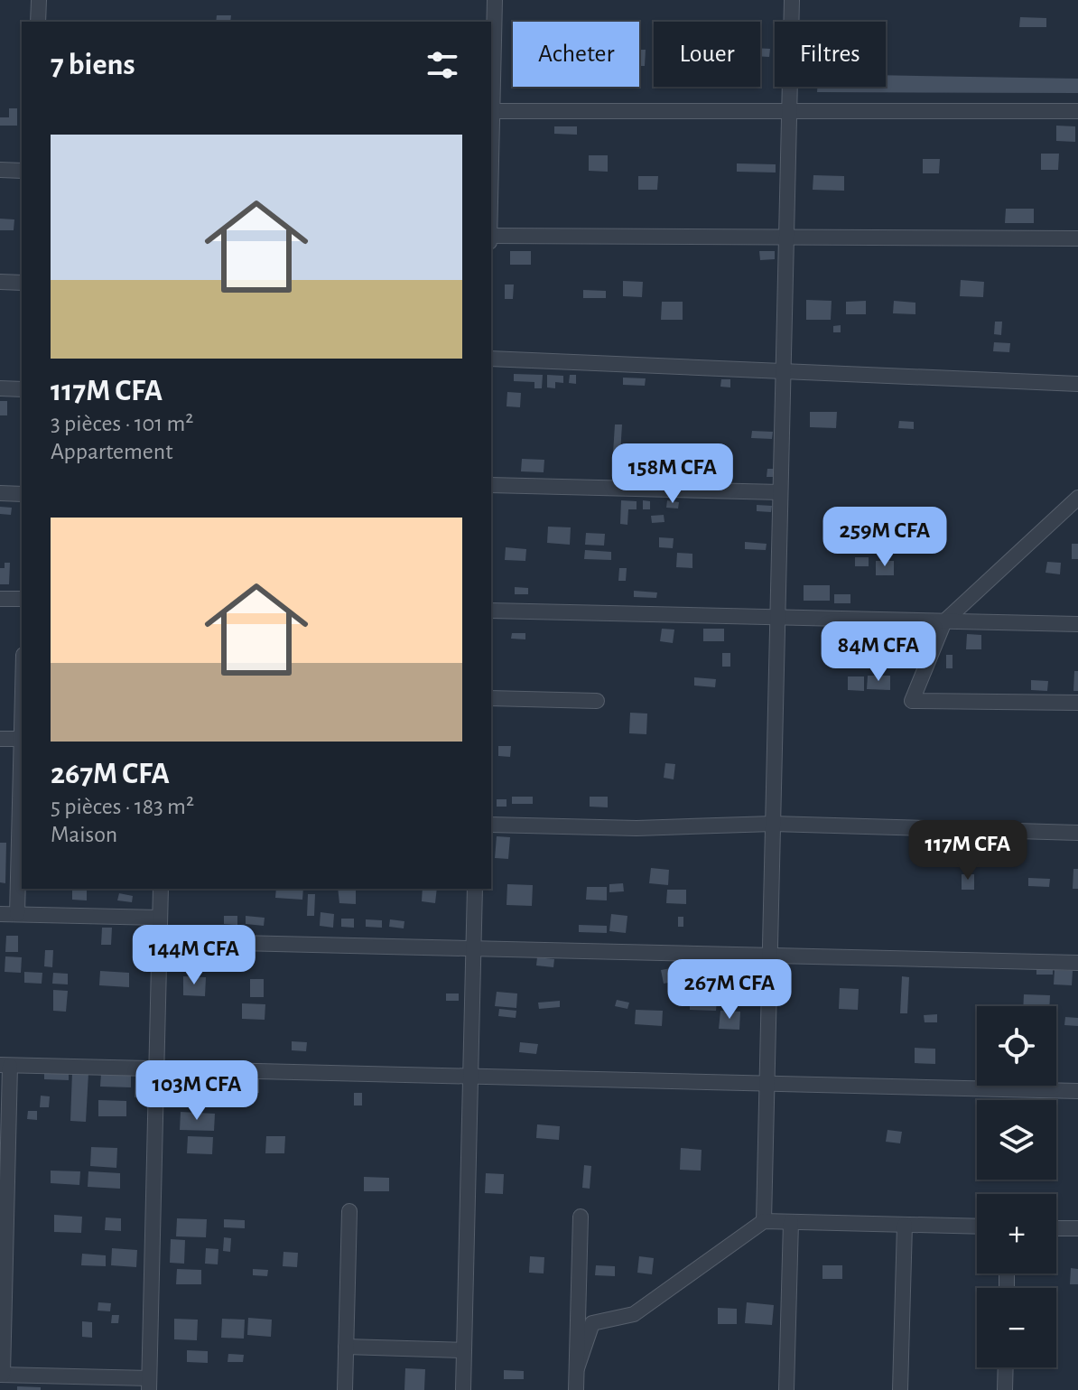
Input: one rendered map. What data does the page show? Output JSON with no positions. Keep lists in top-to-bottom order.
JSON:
{
  "page": {
    "chip": ["Acheter", "Louer", "Filtres"],
    "heading": "7 biens",
    "list": [
      {
        "name": "117M CFA",
        "note": "3 pièces · 101 m² · Appartement"
      },
      {
        "name": "267M CFA",
        "note": "5 pièces · 183 m² · Maison"
      }
    ],
    "price": [
      "158M CFA",
      "259M CFA",
      "84M CFA",
      "117M CFA",
      "144M CFA",
      "267M CFA",
      "103M CFA"
    ],
    "map_buttons": ["+", "−"]
  }
}
